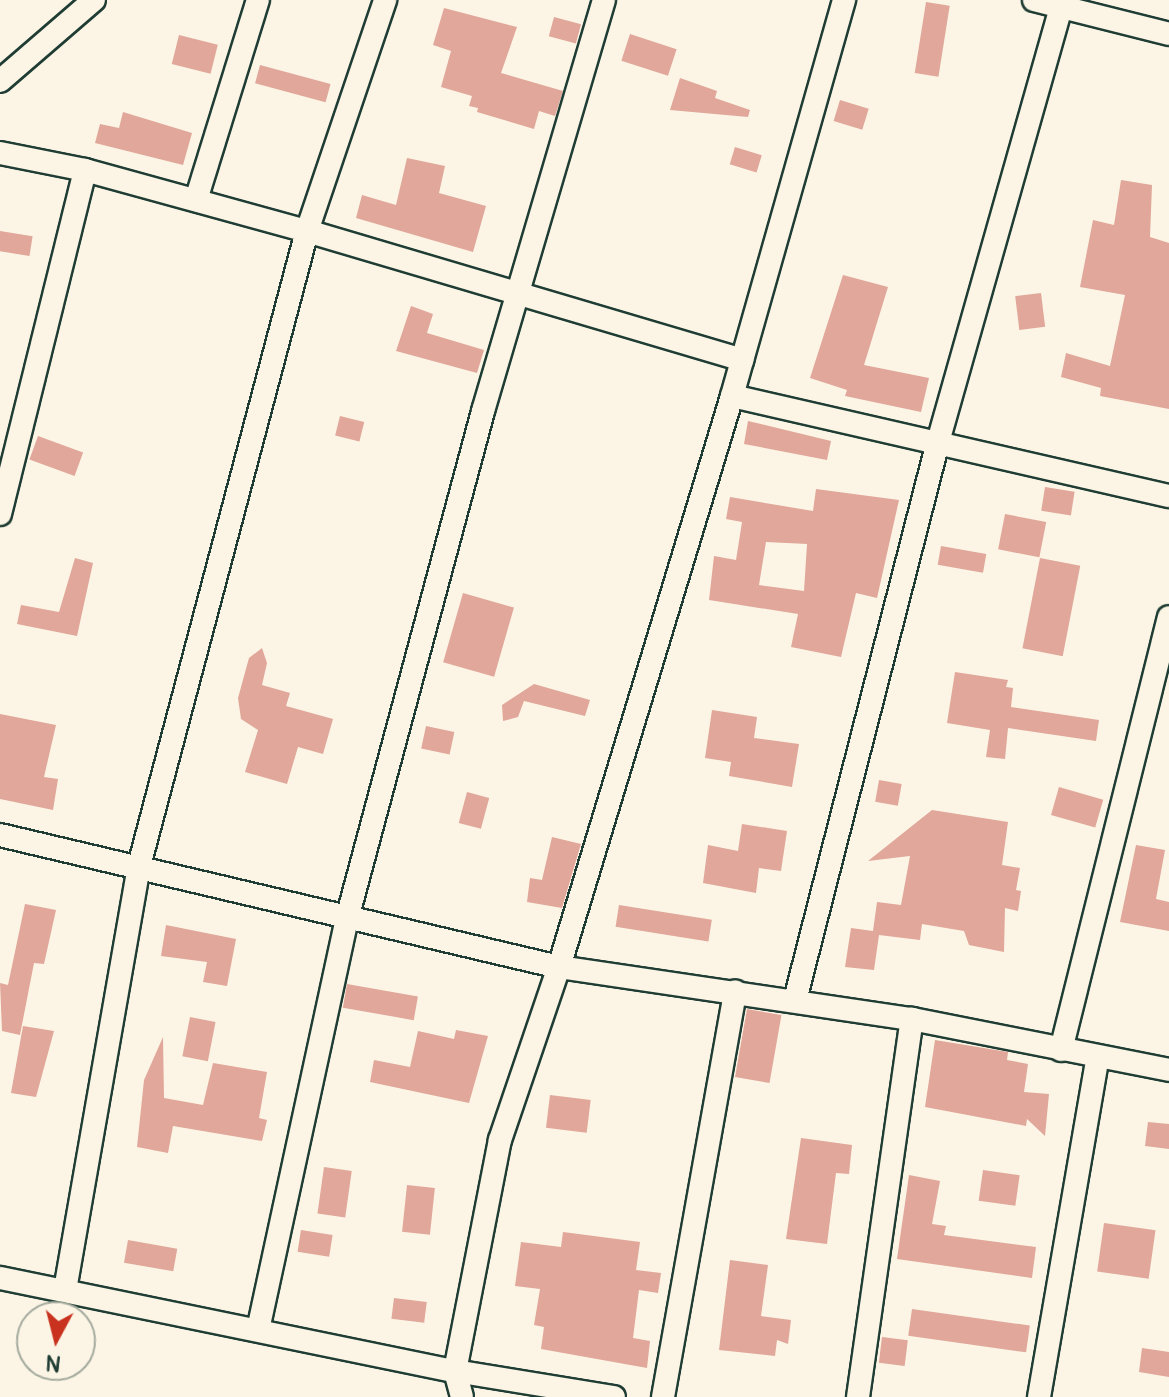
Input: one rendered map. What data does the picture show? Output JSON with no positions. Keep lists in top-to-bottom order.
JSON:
{
  "north": "bottom"
}
